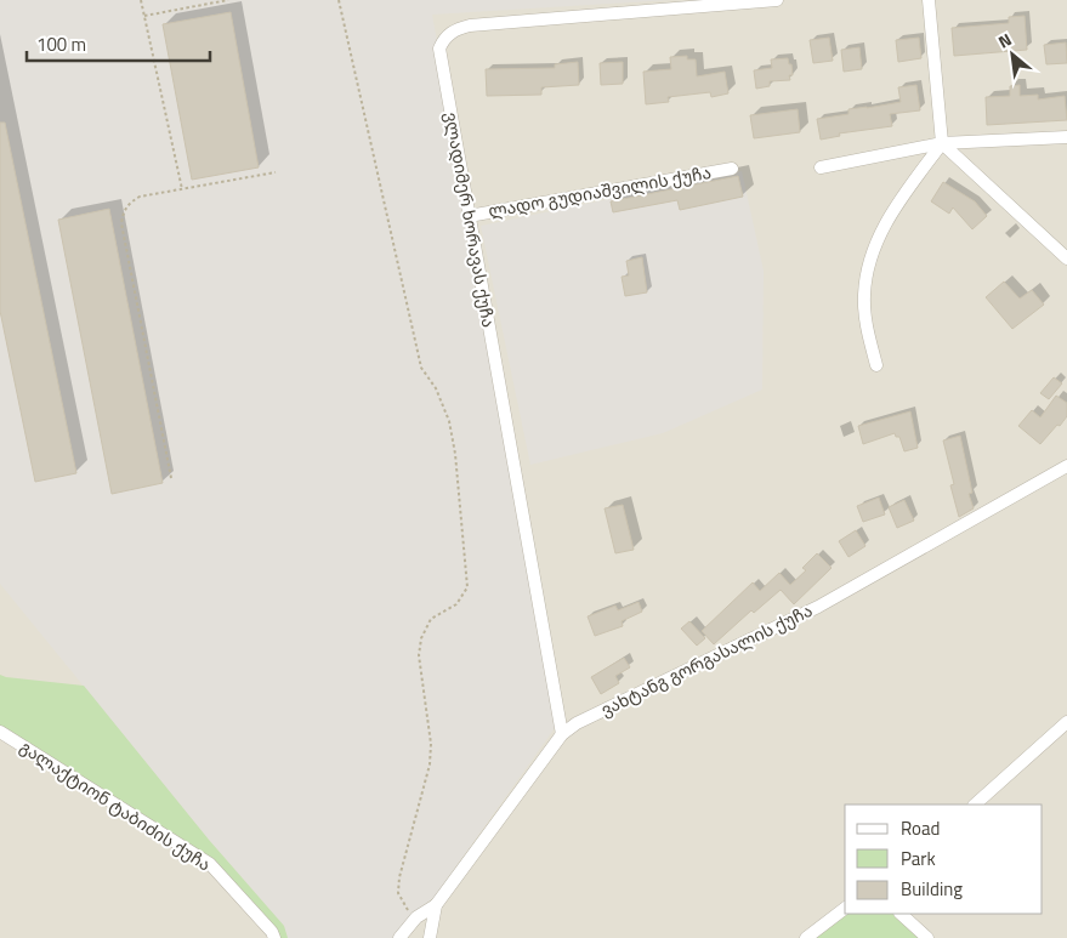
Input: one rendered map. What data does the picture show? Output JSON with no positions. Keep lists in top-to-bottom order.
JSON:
{
  "streets": {
    "street": [
      "ლადო გუდიაშვილის ქუჩა",
      "ვლადიმერ ხორავას ქუჩა",
      "ვახტანგ გორგასალის ქუჩა",
      "გალაქტიონ ტაბიძის ქუჩა"
    ]
  },
  "crossings": [
    ["ლადო გუდიაშვილის ქუჩა", "ვლადიმერ ხორავას ქუჩა"],
    ["ვლადიმერ ხორავას ქუჩა", "ვახტანგ გორგასალის ქუჩა"]
  ],
  "legend": ["Road", "Park", "Building"],
  "scale_bar": "100 m",
  "north": "top left"
}
